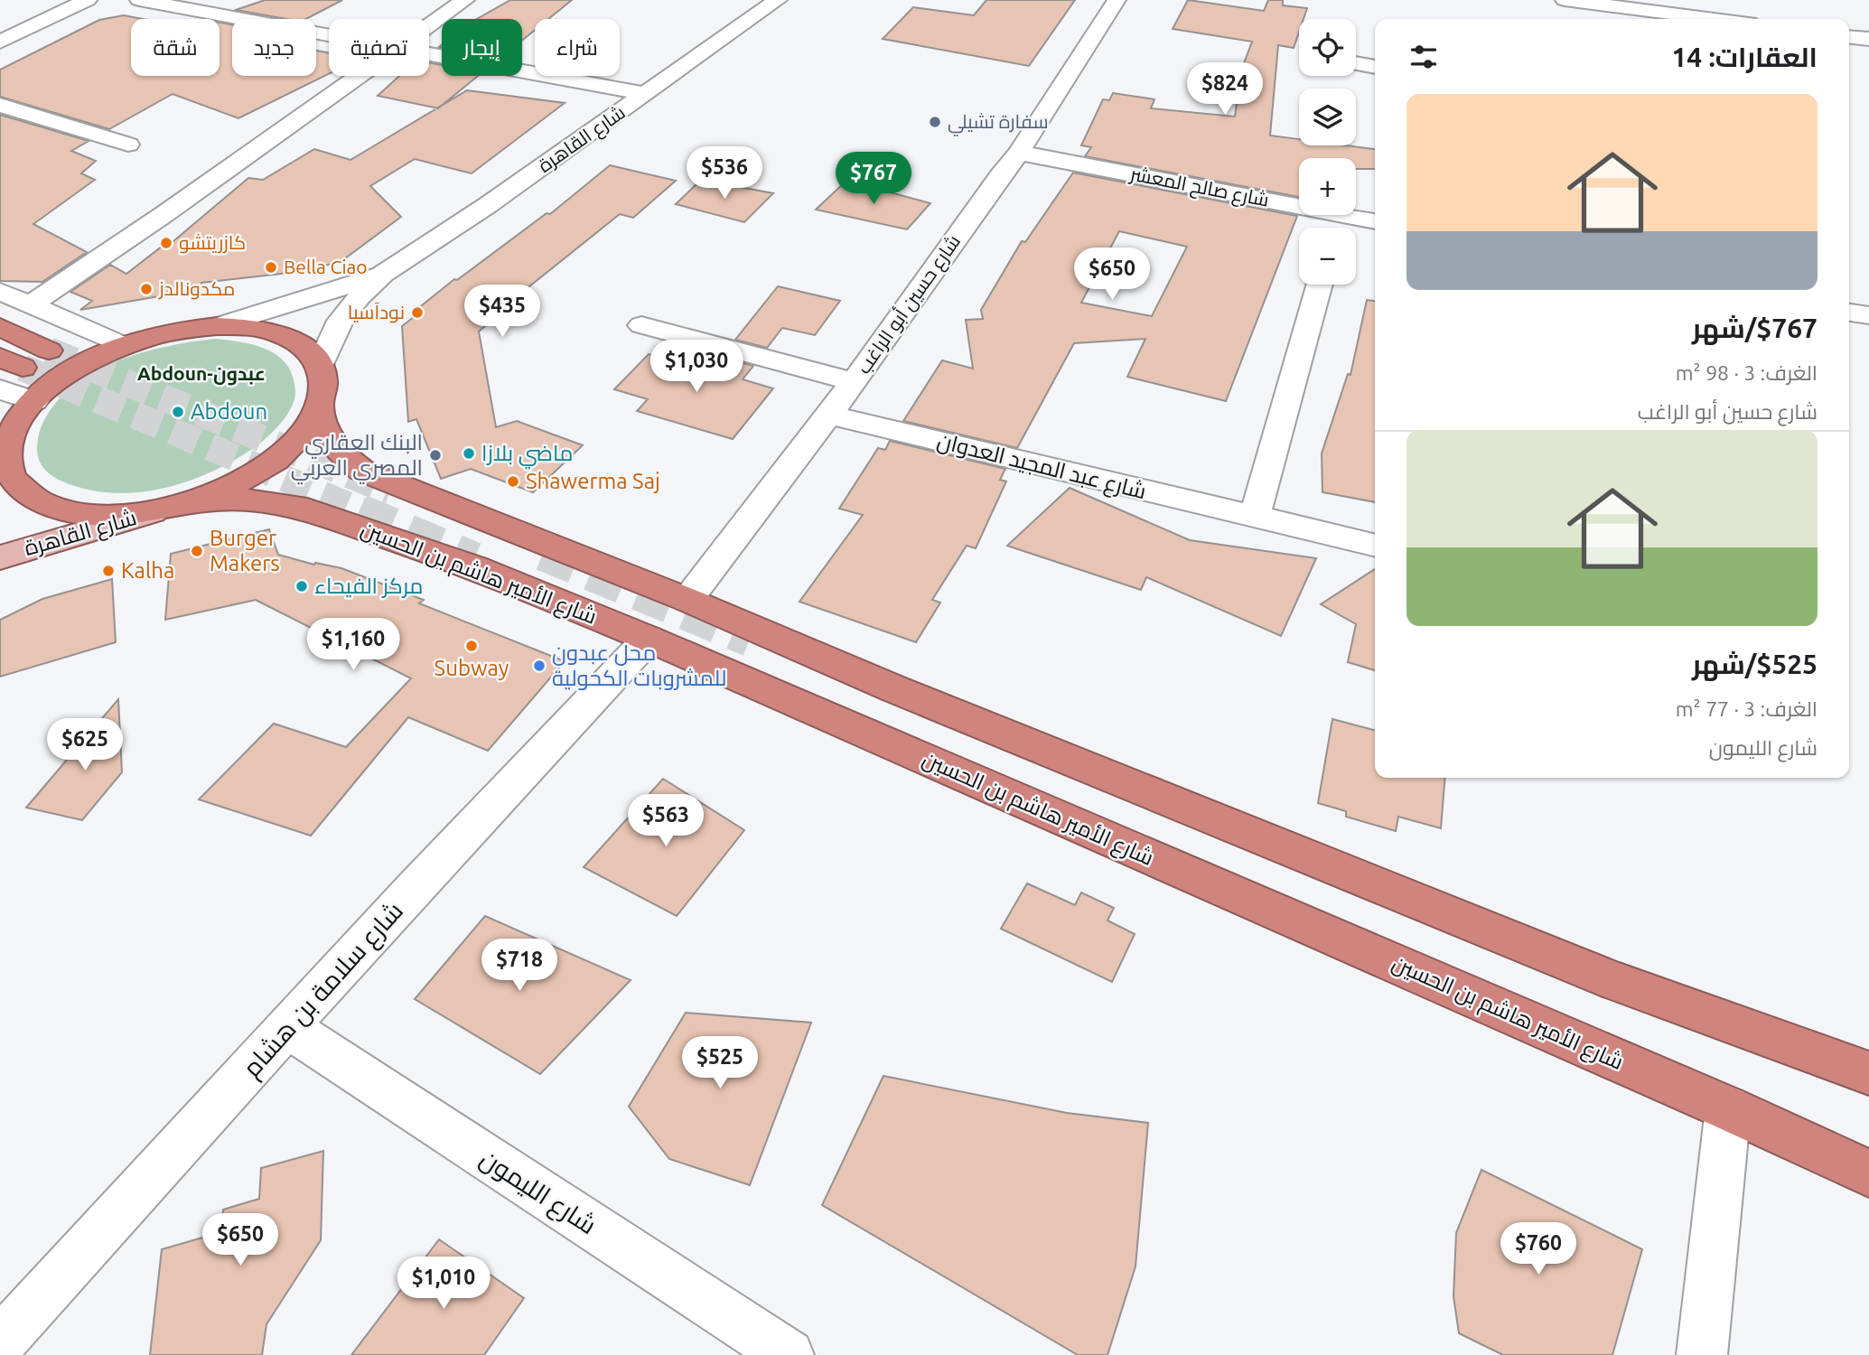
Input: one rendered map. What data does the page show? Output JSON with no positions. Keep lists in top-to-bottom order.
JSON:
{
  "streets": {
    "highway": ["شارع الأمير هاشم بن الحسين"],
    "main road": ["شارع القاهرة"],
    "street": [
      "شارع صالح المعشر",
      "شارع حسين أبو الراغب",
      "شارع عبد المجيد العدوان",
      "شارع سلامة بن هشام",
      "شارع الليمون"
    ]
  },
  "crossings": [
    ["شارع القاهرة", "شارع الأمير هاشم بن الحسين"],
    ["شارع صالح المعشر", "شارع حسين أبو الراغب"],
    ["شارع حسين أبو الراغب", "شارع عبد المجيد العدوان"],
    ["شارع الأمير هاشم بن الحسين", "شارع سلامة بن هشام"],
    ["شارع سلامة بن هشام", "شارع الليمون"]
  ],
  "districts": ["Abdoun-عبدون"],
  "places": [
    "سفارة تشيلي",
    "كازريتشو",
    "Bella Ciao",
    "مكدونالدز",
    "نودآسيا",
    "Abdoun",
    "ماضي بلازا",
    "البنك العقاري المصري العربي",
    "Shawerma Saj",
    "Burger Makers",
    "Kalha",
    "مركز الفيحاء",
    "Subway",
    "محل عبدون للمشروبات الكحولية"
  ],
  "page": {
    "map_buttons": ["+", "−"],
    "chip": [
      "شراء",
      "إيجار",
      "تصفية",
      "جديد",
      "شقة"
    ],
    "heading": "العقارات: 14",
    "price": [
      "$824",
      "$536",
      "$767",
      "$650",
      "$435",
      "$1,030",
      "$1,160",
      "$625",
      "$563",
      "$718",
      "$525",
      "$650",
      "$760",
      "$1,010"
    ],
    "list": [
      {
        "name": "$767/شهر",
        "note": "الغرف: 3 · 98 m² · شارع حسين أبو الراغب"
      },
      {
        "name": "$525/شهر",
        "note": "الغرف: 3 · 77 m² · شارع الليمون"
      }
    ]
  }
}
